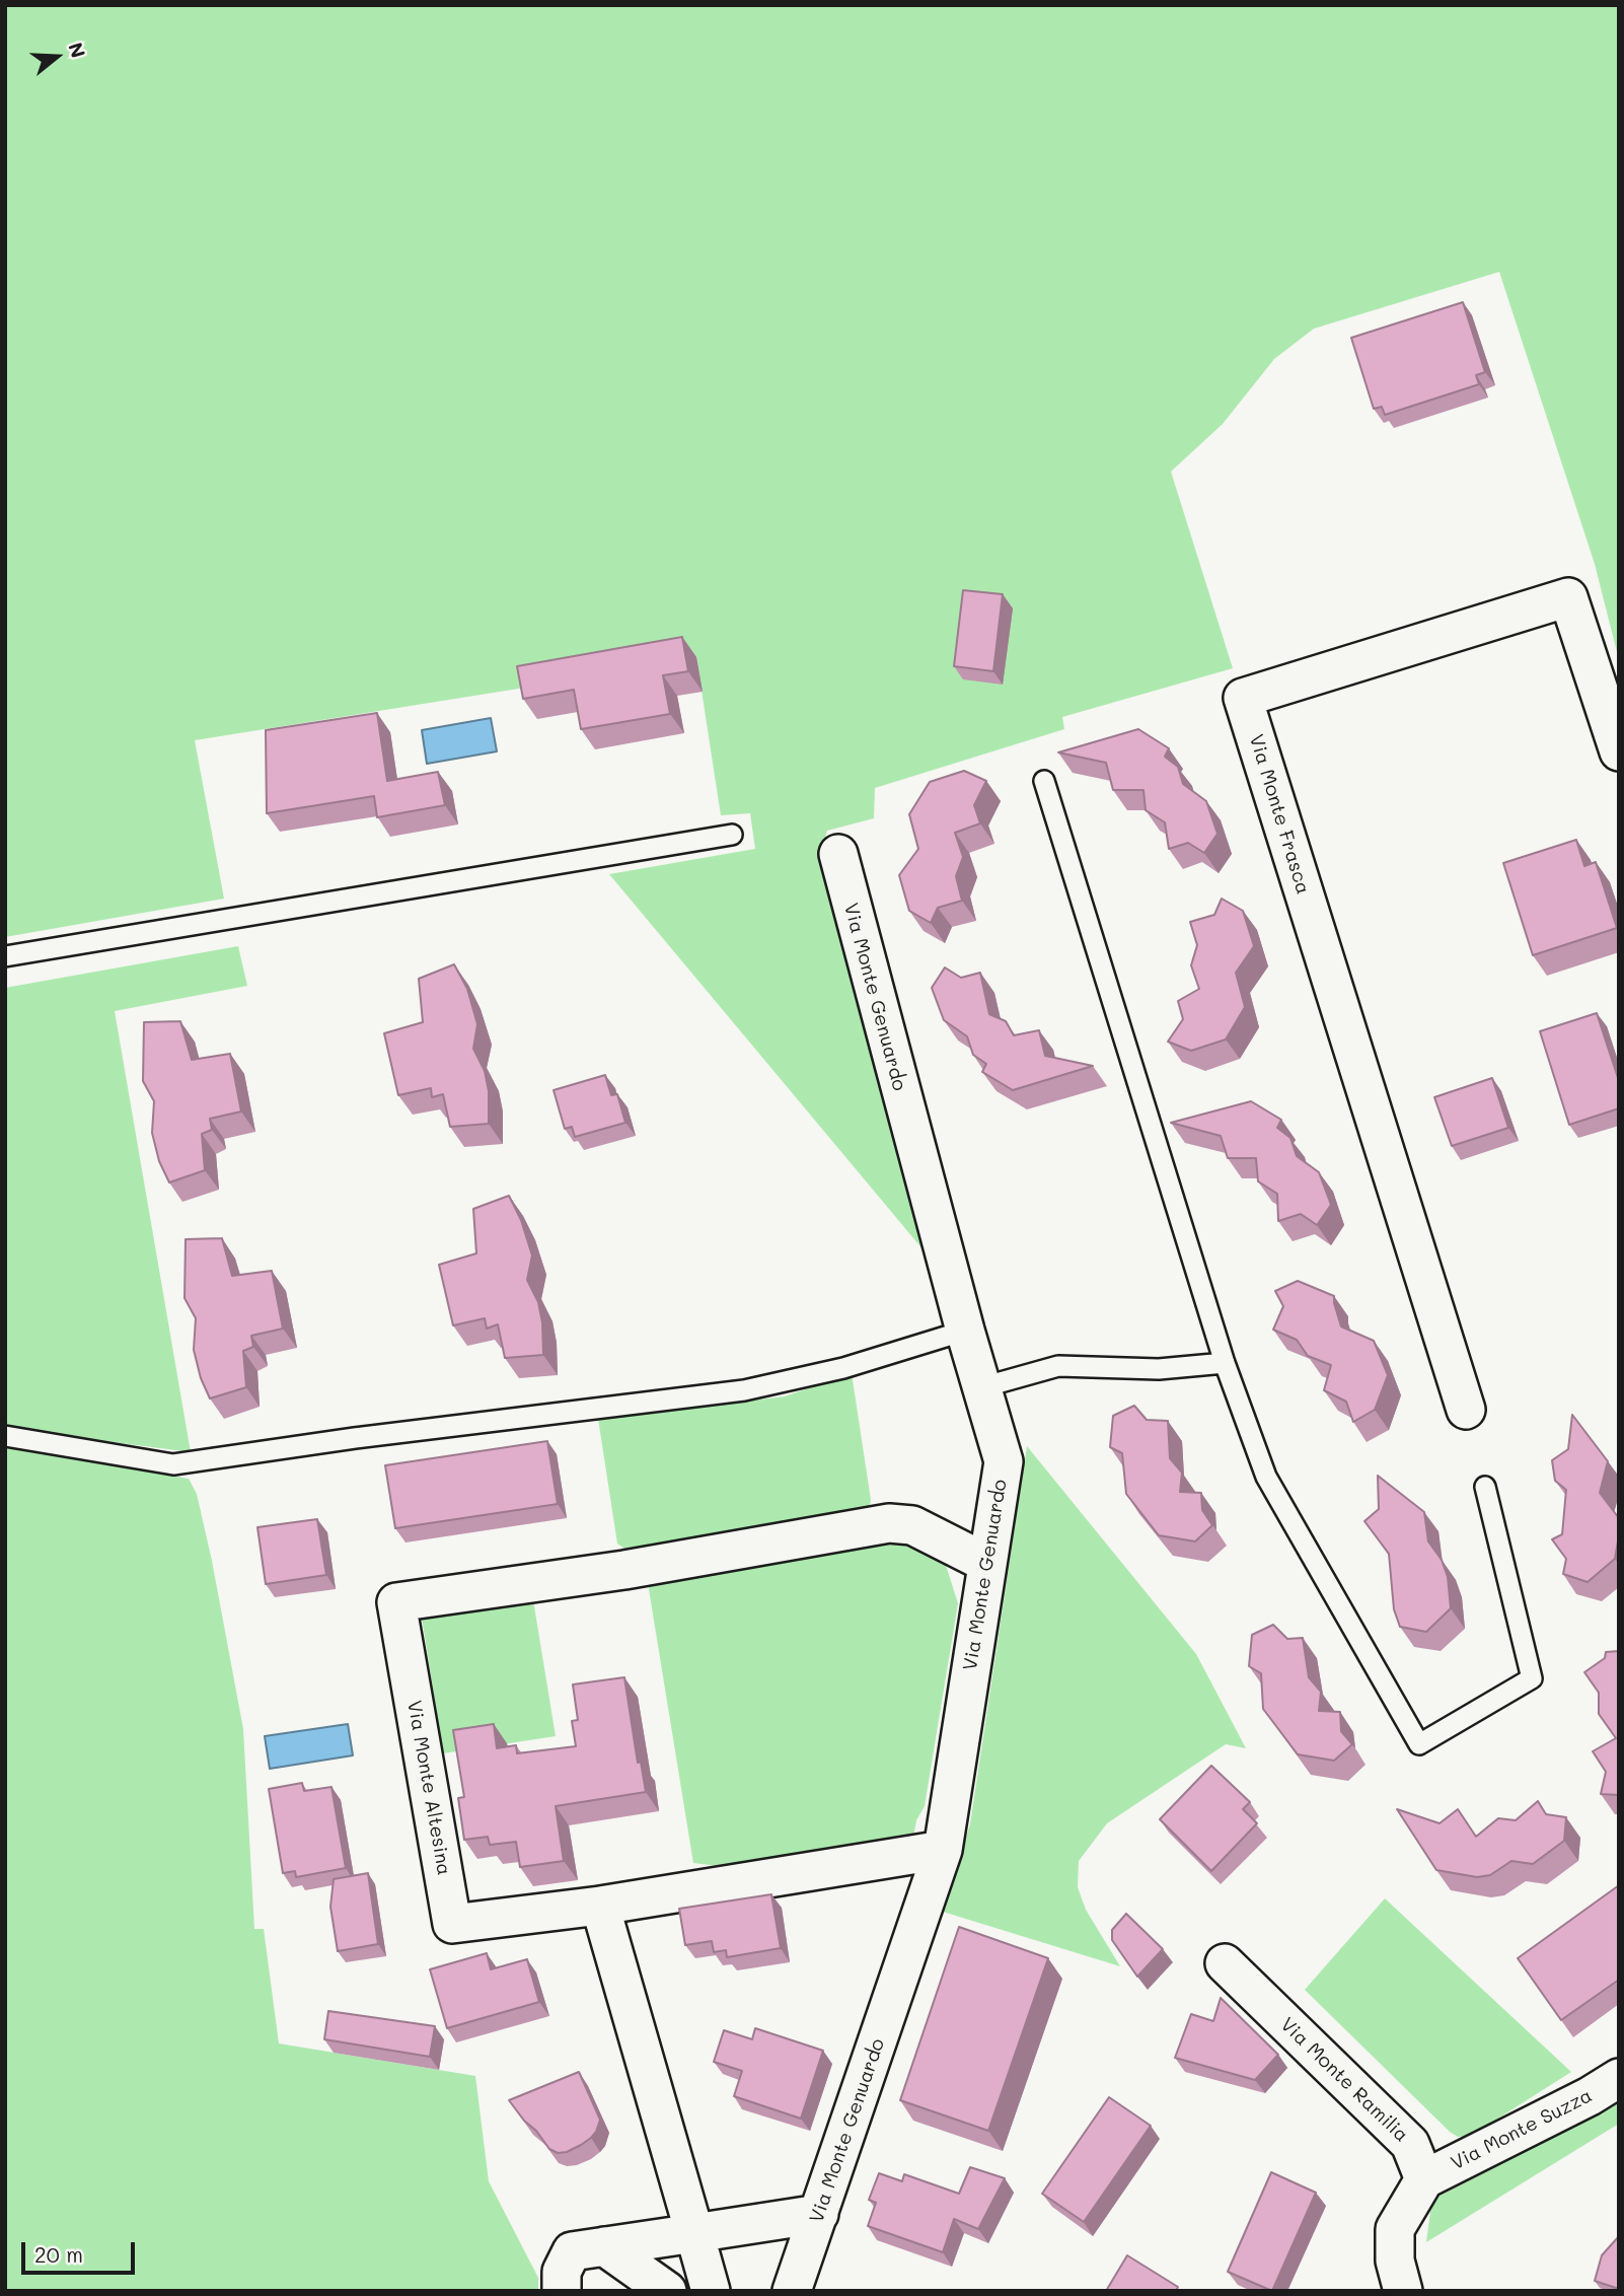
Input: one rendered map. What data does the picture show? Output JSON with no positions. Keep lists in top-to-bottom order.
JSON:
{
  "streets": {
    "street": [
      "Via Monte Frasca",
      "Via Monte Genuardo",
      "Via Monte Altesina",
      "Via Monte Ramilia",
      "Via Monte Suzza"
    ]
  },
  "crossings": [
    ["Via Monte Genuardo", "Via Monte Altesina"],
    ["Via Monte Ramilia", "Via Monte Suzza"]
  ],
  "scale_bar": "20 m",
  "north": "right"
}
